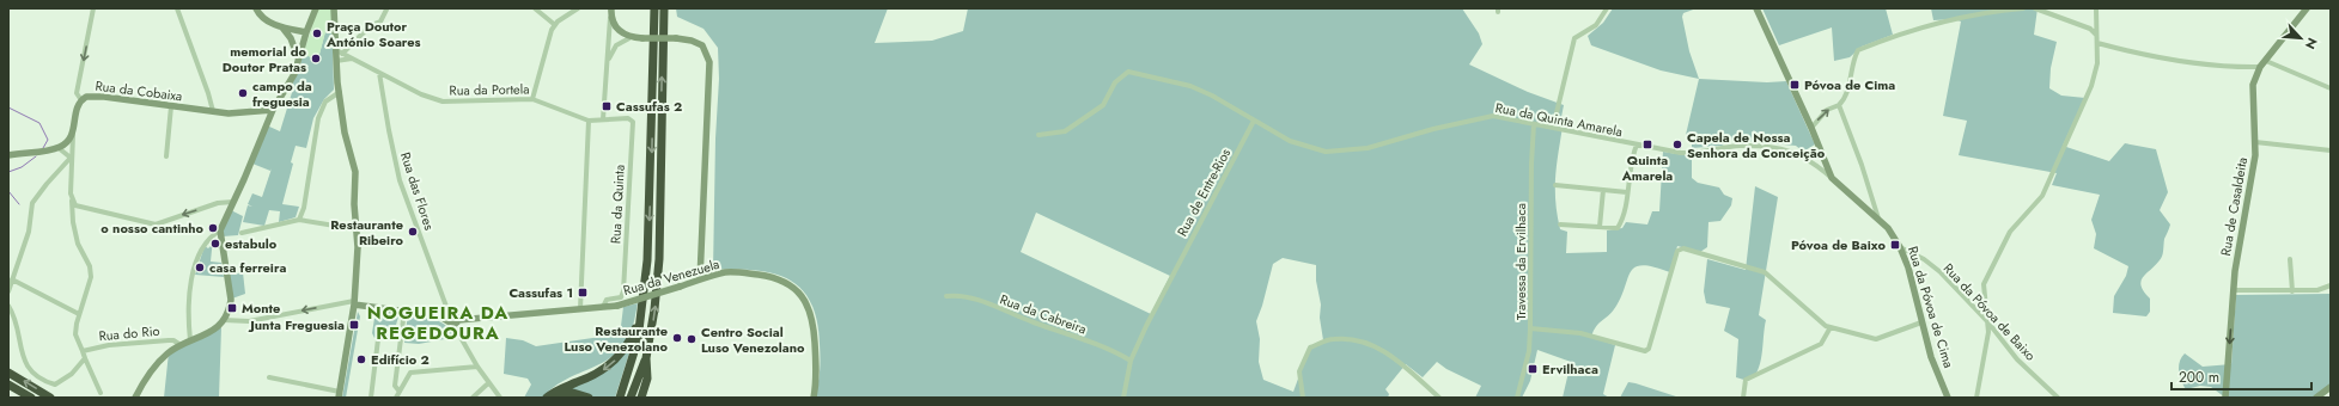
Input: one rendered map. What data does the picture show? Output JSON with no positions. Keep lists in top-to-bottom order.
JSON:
{
  "streets": {
    "street": [
      "Rua da Portela",
      "Rua da Cobaixa",
      "Rua da Quinta Amarela",
      "Rua das Flores",
      "Rua de Entre-Rios",
      "Rua da Quinta",
      "Rua de Casaldeita",
      "Travessa da Ervilhaca",
      "Rua da Venezuela",
      "Rua da Póvoa de Cima",
      "Rua da Póvoa de Baixo",
      "Rua da Cabreira",
      "Rua do Rio"
    ]
  },
  "crossings": [
    ["Rua da Portela", "Rua das Flores"],
    ["Rua da Portela", "Rua da Quinta"],
    ["Rua da Quinta Amarela", "Rua de Entre-Rios"],
    ["Rua da Quinta Amarela", "Travessa da Ervilhaca"],
    ["Rua da Quinta Amarela", "Rua da Póvoa de Cima"],
    ["Rua de Entre-Rios", "Rua da Cabreira"],
    ["Rua da Quinta", "Rua da Venezuela"],
    ["Rua da Póvoa de Cima", "Rua da Póvoa de Baixo"]
  ],
  "districts": ["NOGUEIRA DA REGEDOURA"],
  "places": {
    "other": [
      "Praça Doutor António Soares",
      "memorial do Doutor Pratas",
      "campo da freguesia",
      "Capela de Nossa Senhora da Conceição",
      "o nosso cantinho",
      "Restaurante Ribeiro",
      "estabulo",
      "casa ferreira",
      "Restaurante Luso Venezolano",
      "Centro Social Luso Venezolano",
      "Edifício 2"
    ],
    "transit": [
      "Póvoa de Cima",
      "Cassufas 2",
      "Quinta Amarela",
      "Póvoa de Baixo",
      "Cassufas 1",
      "Monte",
      "Junta Freguesia",
      "Ervilhaca"
    ]
  },
  "scale_bar": "200 m",
  "north": "bottom right"
}
